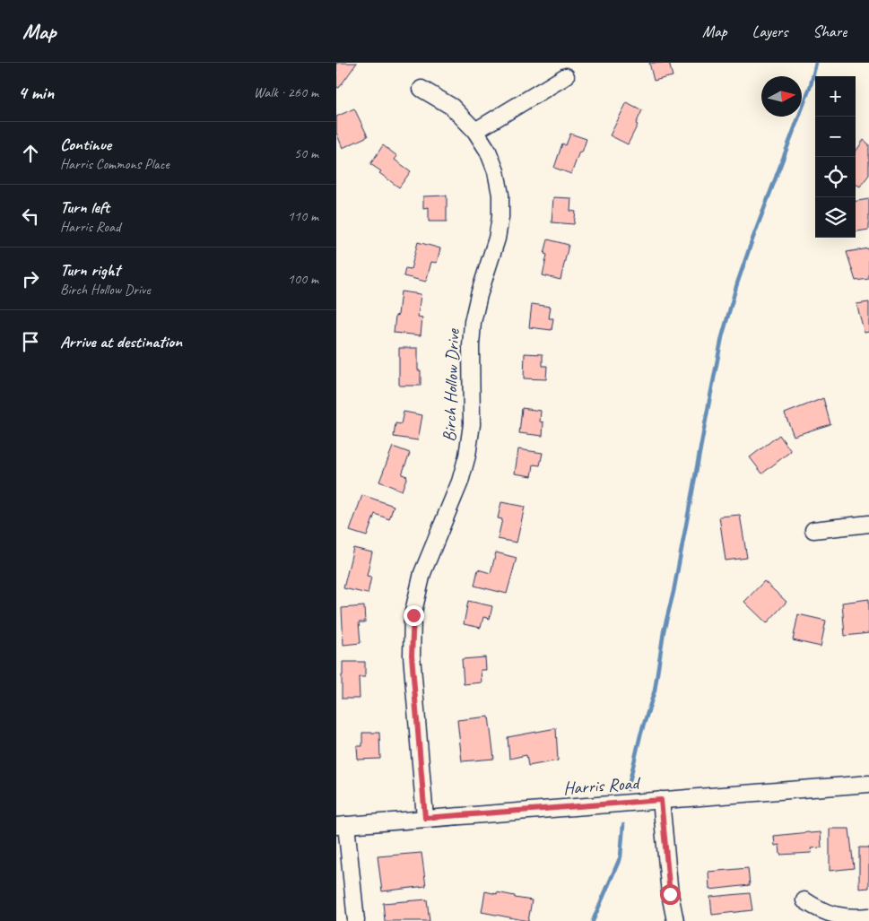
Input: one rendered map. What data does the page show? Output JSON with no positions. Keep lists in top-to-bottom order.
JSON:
{
  "streets": {
    "street": ["Birch Hollow Drive", "Harris Road"]
  },
  "crossings": [
    ["Birch Hollow Drive", "Harris Road"]
  ],
  "north": "right",
  "page": {
    "header": "Map",
    "nav": ["Map", "Layers", "Share"],
    "heading": ["4 min", "Walk · 260 m"],
    "map_buttons": ["+", "−"],
    "list": [
      ["Continue", "Harris Commons Place", "50 m"],
      ["Turn left", "Harris Road", "110 m"],
      ["Turn right", "Birch Hollow Drive", "100 m"],
      "Arrive at destination"
    ]
  }
}
